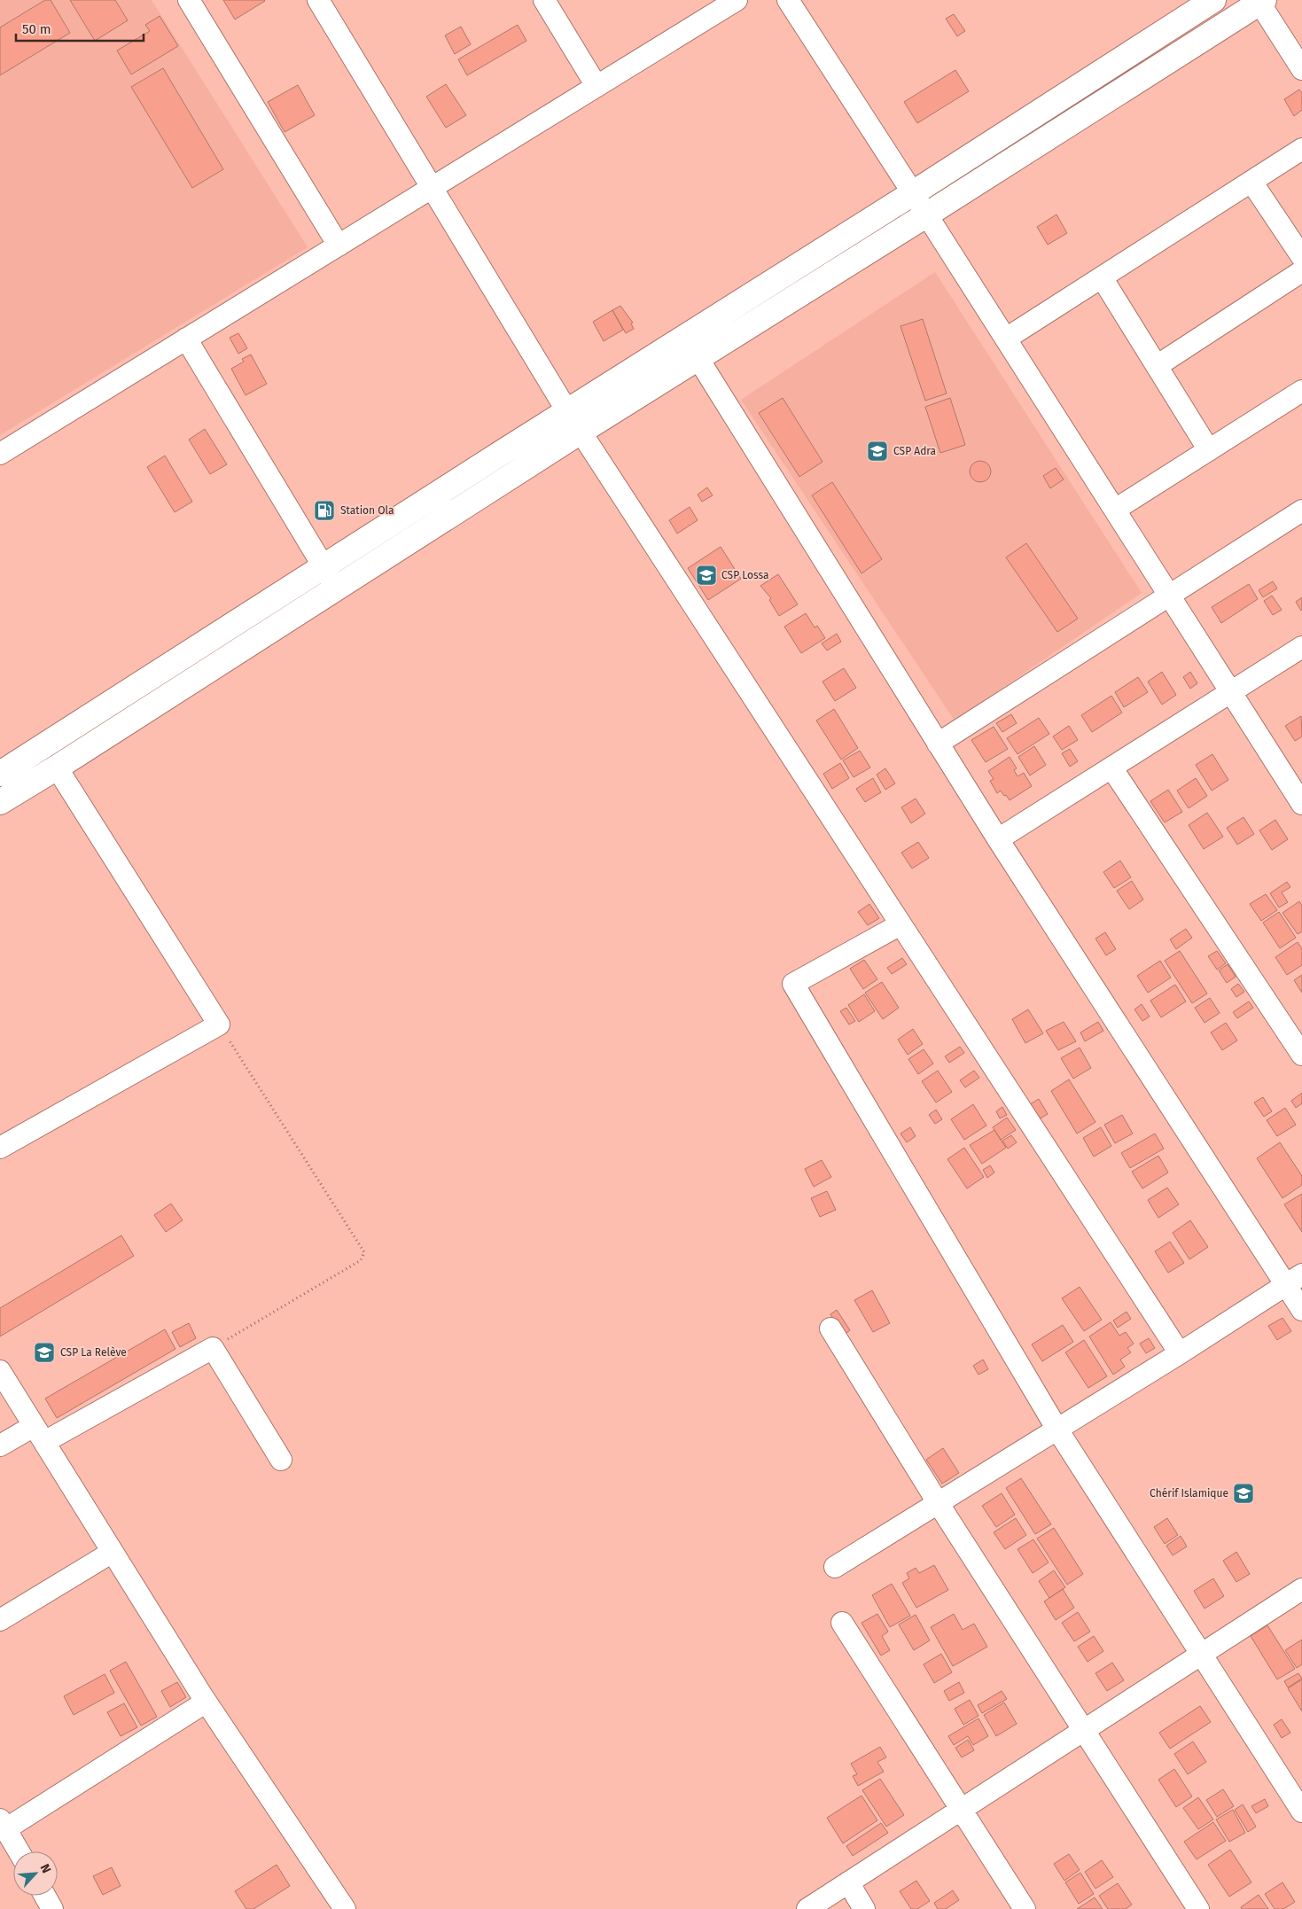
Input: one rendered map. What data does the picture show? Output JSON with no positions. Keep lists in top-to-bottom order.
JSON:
{
  "places": {
    "school or university": [
      "CSP Adra",
      "CSP Lossa",
      "CSP La Relève",
      "Chérif Islamique"
    ],
    "fuel station": ["Station Ola"]
  },
  "scale_bar": "50 m",
  "north": "top right"
}
